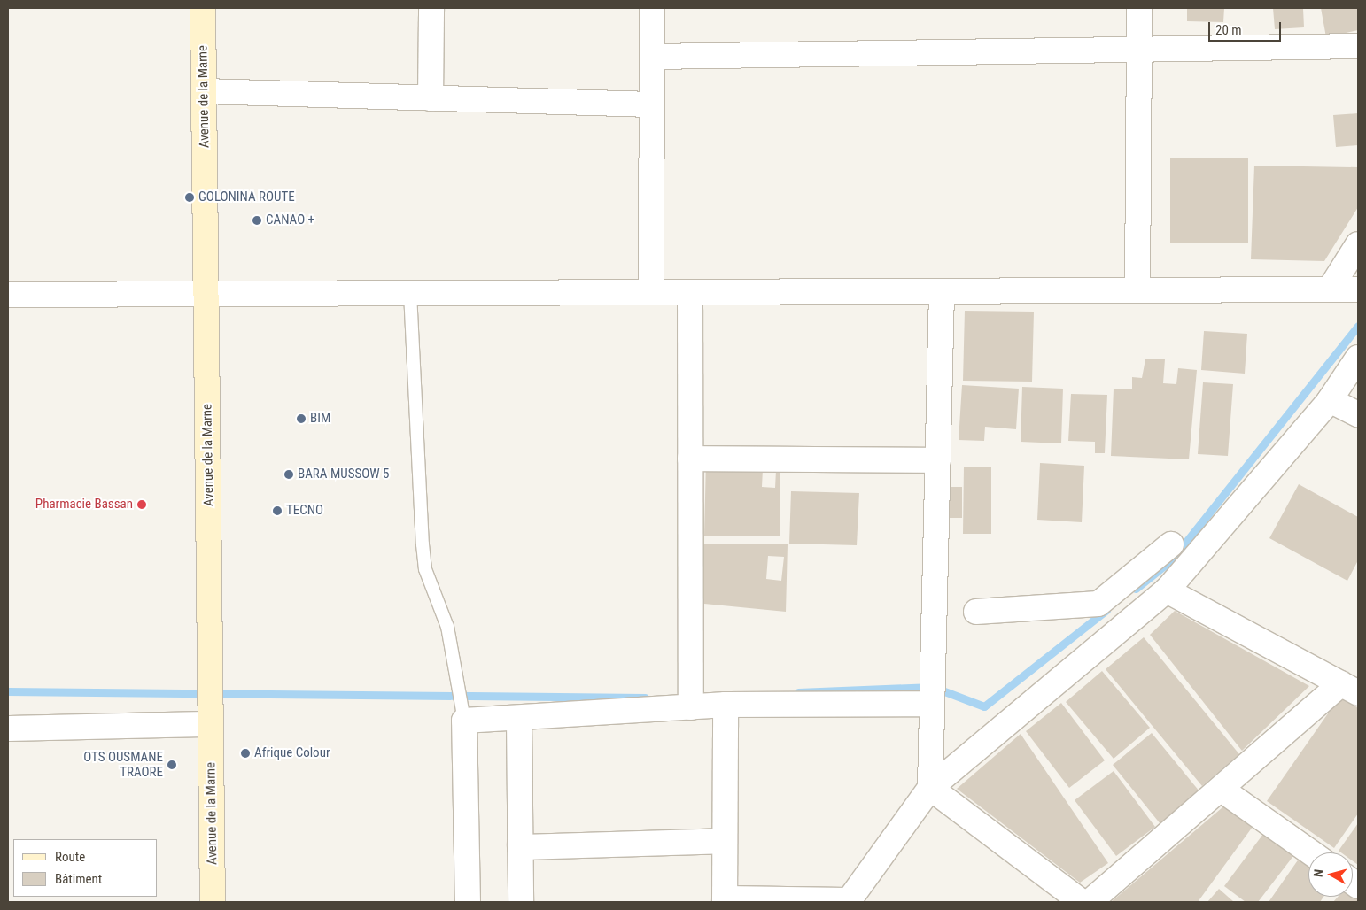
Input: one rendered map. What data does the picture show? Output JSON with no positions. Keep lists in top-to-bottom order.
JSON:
{
  "streets": {
    "street": ["Avenue de la Marne"]
  },
  "places": [
    "GOLONINA ROUTE",
    "CANAO +",
    "BIM",
    "BARA MUSSOW 5",
    "Pharmacie Bassan",
    "TECNO",
    "Afrique Colour",
    "OTS OUSMANE TRAORE"
  ],
  "legend": ["Route", "Bâtiment"],
  "scale_bar": "20 m",
  "north": "left"
}
